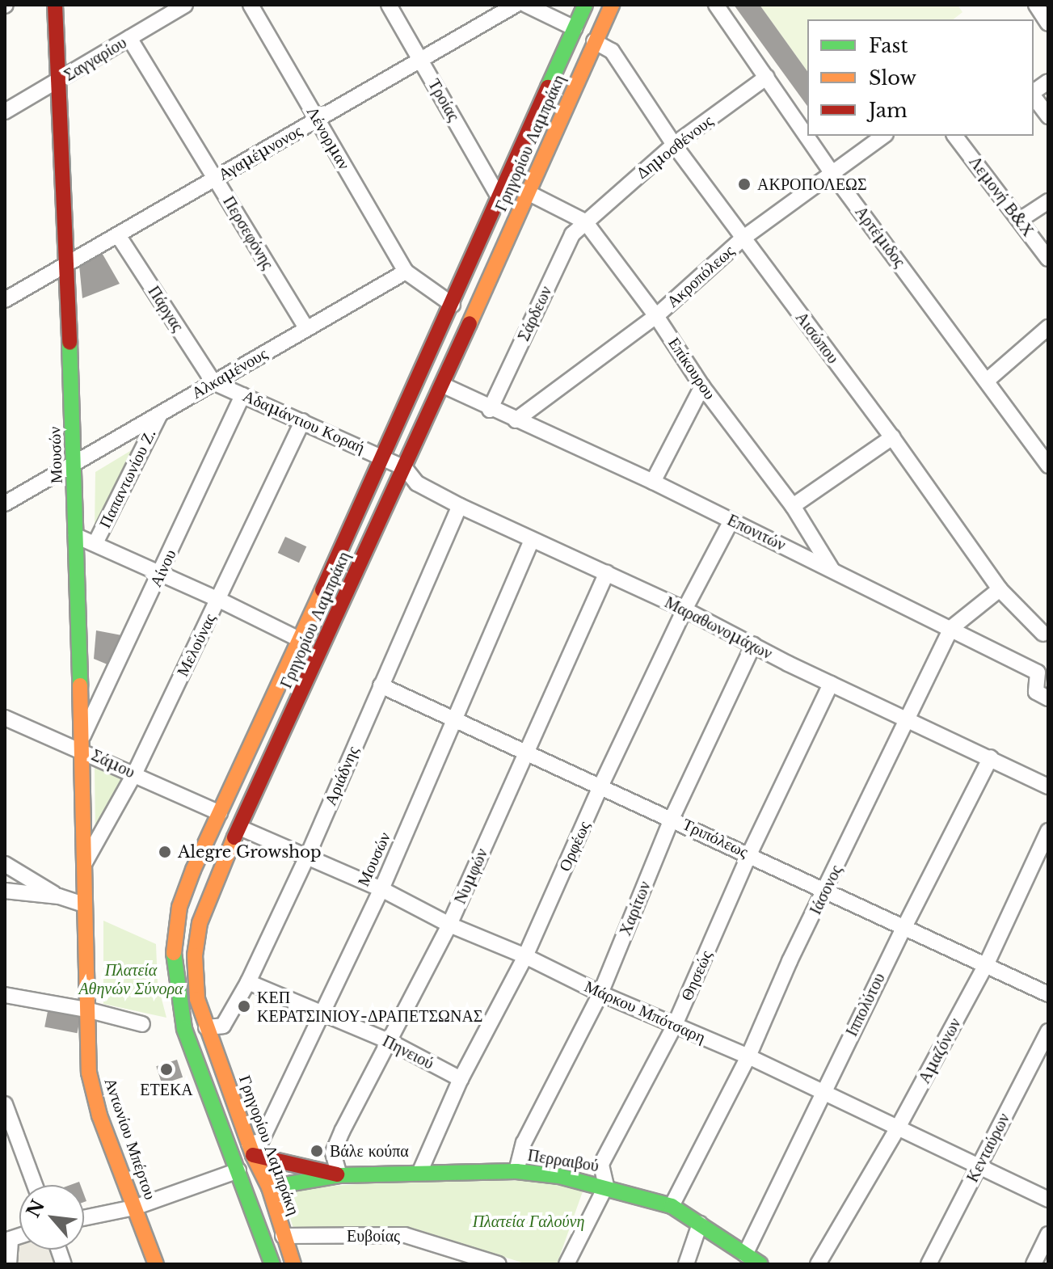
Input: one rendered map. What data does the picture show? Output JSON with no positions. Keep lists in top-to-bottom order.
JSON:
{
  "streets": {
    "main road": [
      "Γρηγορίου Λαμπράκη",
      "Μουσών",
      "Αντωνίου Μπέρτου",
      "Περραιβού"
    ],
    "street": [
      "Σαγγαρίου",
      "Τροίας",
      "Λένορμαν",
      "Δημοσθένους",
      "Αγαμέμνονος",
      "Λεμονή Β&Χ",
      "Περσεφόνης",
      "Αρτέμιδος",
      "Ακροπόλεως",
      "Πάργας",
      "Σάρδεων",
      "Αισώπου",
      "Επίκουρου",
      "Αλκαμένους",
      "Αδαμάντιου Κοραή",
      "Παπαντωνίου Ζ.",
      "Επονιτών",
      "Αίνου",
      "Μαραθωνομάχων",
      "Μελούνας",
      "Σάμου",
      "Αριάδνης",
      "Τριπόλεως",
      "Ορφέως",
      "Νυμφών",
      "Ιάσονος",
      "Χαρίτων",
      "Θησεώς",
      "Ιππολύτου",
      "Μάρκου Μπότσαρη",
      "Αμαζόνων",
      "Πηνειού",
      "Κενταύρων",
      "Ευβοίας"
    ]
  },
  "crossings": [
    ["Σαγγαρίου", "Περσεφόνης"],
    ["Σαγγαρίου", "Μουσών"],
    ["Τροίας", "Γρηγορίου Λαμπράκη"],
    ["Τροίας", "Αγαμέμνονος"],
    ["Λένορμαν", "Αγαμέμνονος"],
    ["Λένορμαν", "Αλκαμένους"],
    ["Γρηγορίου Λαμπράκη", "Αισώπου"],
    ["Γρηγορίου Λαμπράκη", "Επίκουρου"],
    ["Γρηγορίου Λαμπράκη", "Αδαμάντιου Κοραή"],
    ["Γρηγορίου Λαμπράκη", "Μουσών"],
    ["Γρηγορίου Λαμπράκη", "Επονιτών"],
    ["Γρηγορίου Λαμπράκη", "Μαραθωνομάχων"],
    ["Γρηγορίου Λαμπράκη", "Σάμου"],
    ["Γρηγορίου Λαμπράκη", "Αριάδνης"],
    ["Γρηγορίου Λαμπράκη", "Μάρκου Μπότσαρη"],
    ["Γρηγορίου Λαμπράκη", "Περραιβού"],
    ["Γρηγορίου Λαμπράκη", "Ευβοίας"],
    ["Δημοσθένους", "Αρτέμιδος"],
    ["Δημοσθένους", "Σάρδεων"],
    ["Δημοσθένους", "Αισώπου"],
    ["Δημοσθένους", "Επίκουρου"],
    ["Αγαμέμνονος", "Περσεφόνης"],
    ["Αγαμέμνονος", "Πάργας"],
    ["Αγαμέμνονος", "Μουσών"],
    ["Περσεφόνης", "Αλκαμένους"],
    ["Αρτέμιδος", "Ακροπόλεως"],
    ["Ακροπόλεως", "Αισώπου"],
    ["Ακροπόλεως", "Επίκουρου"],
    ["Ακροπόλεως", "Επονιτών"],
    ["Πάργας", "Αλκαμένους"],
    ["Πάργας", "Αδαμάντιου Κοραή"],
    ["Σάρδεων", "Επίκουρου"],
    ["Σάρδεων", "Επονιτών"],
    ["Αισώπου", "Ιάσονος"],
    ["Επίκουρου", "Επονιτών"],
    ["Αλκαμένους", "Αδαμάντιου Κοραή"],
    ["Αλκαμένους", "Μουσών"],
    ["Αλκαμένους", "Παπαντωνίου Ζ."],
    ["Αδαμάντιου Κοραή", "Αίνου"],
    ["Αδαμάντιου Κοραή", "Μαραθωνομάχων"],
    ["Αδαμάντιου Κοραή", "Μελούνας"],
    ["Μουσών", "Αίνου"],
    ["Μουσών", "Μαραθωνομάχων"],
    ["Μουσών", "Μελούνας"],
    ["Μουσών", "Σάμου"],
    ["Μουσών", "Τριπόλεως"],
    ["Μουσών", "Μάρκου Μπότσαρη"],
    ["Μουσών", "Πηνειού"],
    ["Μουσών", "Αντωνίου Μπέρτου"],
    ["Μουσών", "Περραιβού"],
    ["Επονιτών", "Ορφέως"],
    ["Επονιτών", "Ιάσονος"],
    ["Αίνου", "Σάμου"],
    ["Μαραθωνομάχων", "Αριάδνης"],
    ["Μαραθωνομάχων", "Ορφέως"],
    ["Μαραθωνομάχων", "Νυμφών"],
    ["Μαραθωνομάχων", "Ιάσονος"],
    ["Μαραθωνομάχων", "Χαρίτων"],
    ["Μαραθωνομάχων", "Θησεώς"],
    ["Μαραθωνομάχων", "Ιππολύτου"],
    ["Μελούνας", "Σάμου"],
    ["Αριάδνης", "Τριπόλεως"],
    ["Αριάδνης", "Μάρκου Μπότσαρη"],
    ["Αριάδνης", "Πηνειού"],
    ["Τριπόλεως", "Ορφέως"],
    ["Τριπόλεως", "Νυμφών"],
    ["Τριπόλεως", "Ιάσονος"],
    ["Τριπόλεως", "Χαρίτων"],
    ["Τριπόλεως", "Θησεώς"],
    ["Τριπόλεως", "Ιππολύτου"],
    ["Τριπόλεως", "Αμαζόνων"],
    ["Ορφέως", "Μάρκου Μπότσαρη"],
    ["Ορφέως", "Πηνειού"],
    ["Ορφέως", "Περραιβού"],
    ["Νυμφών", "Μάρκου Μπότσαρη"],
    ["Νυμφών", "Πηνειού"],
    ["Νυμφών", "Περραιβού"],
    ["Ιάσονος", "Μάρκου Μπότσαρη"],
    ["Ιάσονος", "Περραιβού"],
    ["Χαρίτων", "Μάρκου Μπότσαρη"],
    ["Χαρίτων", "Περραιβού"],
    ["Θησεώς", "Μάρκου Μπότσαρη"],
    ["Θησεώς", "Περραιβού"],
    ["Ιππολύτου", "Μάρκου Μπότσαρη"],
    ["Ιππολύτου", "Περραιβού"],
    ["Μάρκου Μπότσαρη", "Αμαζόνων"],
    ["Μάρκου Μπότσαρη", "Κενταύρων"]
  ],
  "parks": ["Πλατεία Αθηνών Σύνορα", "Πλατεία Γαλούνη"],
  "places": [
    "ΑΚΡΟΠΟΛΕΩΣ",
    "Alegre Growshop",
    "ΚΕΠ ΚΕΡΑΤΣΙΝΙΟΥ-ΔΡΑΠΕΤΣΩΝΑΣ",
    "ΕΤΕΚΑ",
    "Βάλε κούπα"
  ],
  "legend": ["Fast", "Slow", "Jam"],
  "north": "top left"
}
